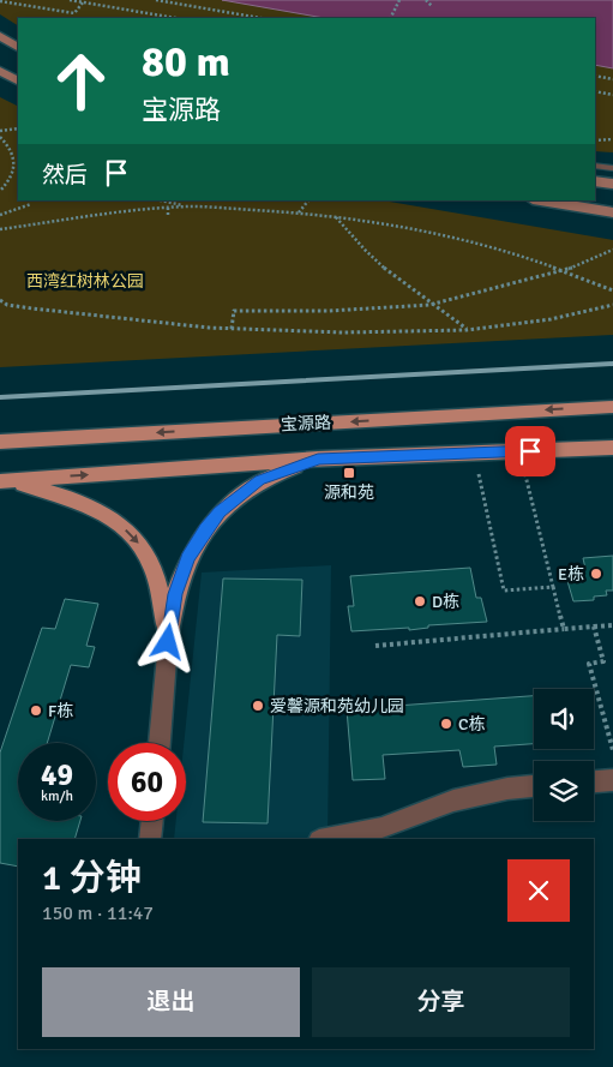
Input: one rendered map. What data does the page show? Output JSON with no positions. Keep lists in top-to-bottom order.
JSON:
{
  "streets": {
    "main road": ["宝源路"]
  },
  "parks": ["西湾红树林公园"],
  "places": {
    "transit": ["源和苑"],
    "other": [
      "E栋",
      "D栋",
      "爱馨源和苑幼儿园",
      "F栋",
      "C栋"
    ]
  },
  "page": {
    "turn": ["80 m", "宝源路"],
    "then": "然后",
    "speed": "49 km/h",
    "limit": "60",
    "heading": ["1 分钟", "150 m · 11:47"],
    "buttons": ["退出", "分享"]
  }
}
